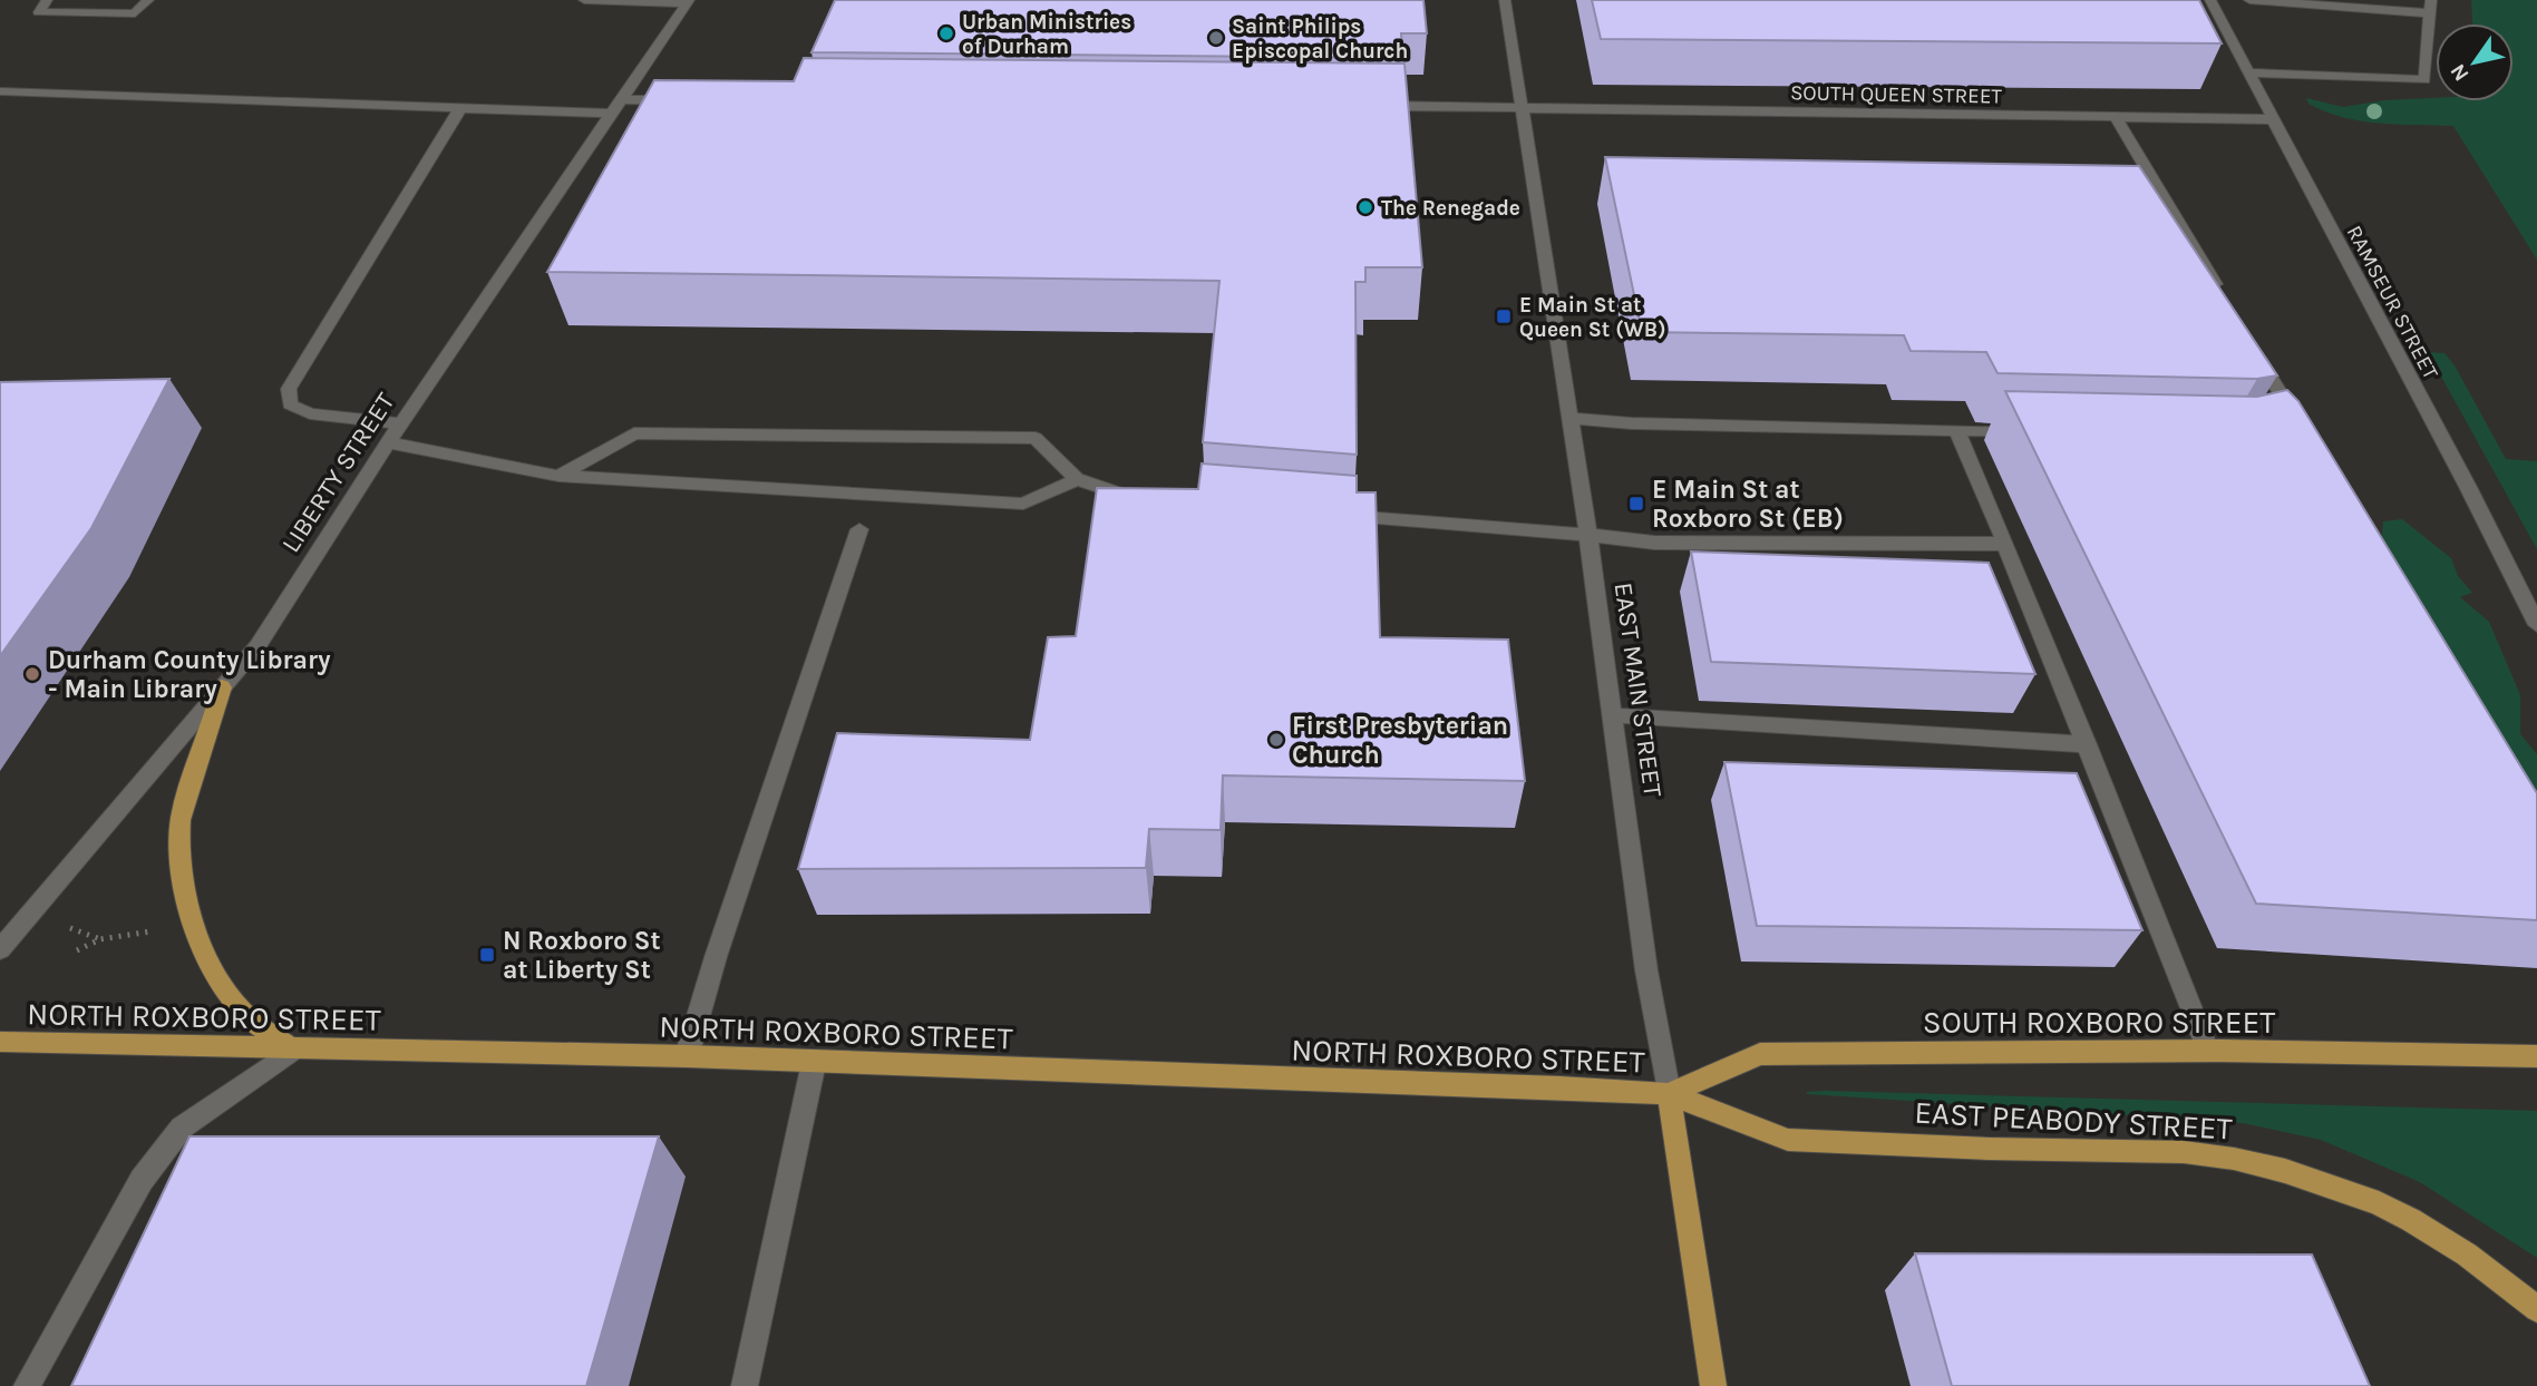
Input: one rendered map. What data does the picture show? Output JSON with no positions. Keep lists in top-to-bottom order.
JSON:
{
  "streets": {
    "main road": [
      "EAST MAIN STREET",
      "NORTH ROXBORO STREET",
      "SOUTH ROXBORO STREET",
      "EAST PEABODY STREET"
    ],
    "street": ["SOUTH QUEEN STREET", "RAMSEUR STREET", "LIBERTY STREET"]
  },
  "crossings": [
    ["SOUTH QUEEN STREET", "RAMSEUR STREET"],
    ["SOUTH QUEEN STREET", "EAST MAIN STREET"],
    ["EAST MAIN STREET", "NORTH ROXBORO STREET"],
    ["EAST MAIN STREET", "SOUTH ROXBORO STREET"],
    ["EAST MAIN STREET", "EAST PEABODY STREET"],
    ["NORTH ROXBORO STREET", "SOUTH ROXBORO STREET"],
    ["NORTH ROXBORO STREET", "EAST PEABODY STREET"],
    ["SOUTH ROXBORO STREET", "EAST PEABODY STREET"]
  ],
  "places": {
    "other": [
      "Urban Ministries of Durham",
      "Saint Philips Episcopal Church",
      "The Renegade",
      "Durham County Library - Main Library",
      "First Presbyterian Church"
    ],
    "transit": ["E Main St at Queen St (WB)", "E Main St at Roxboro St (EB)", "N Roxboro St at Liberty St"]
  },
  "north": "bottom left"
}
